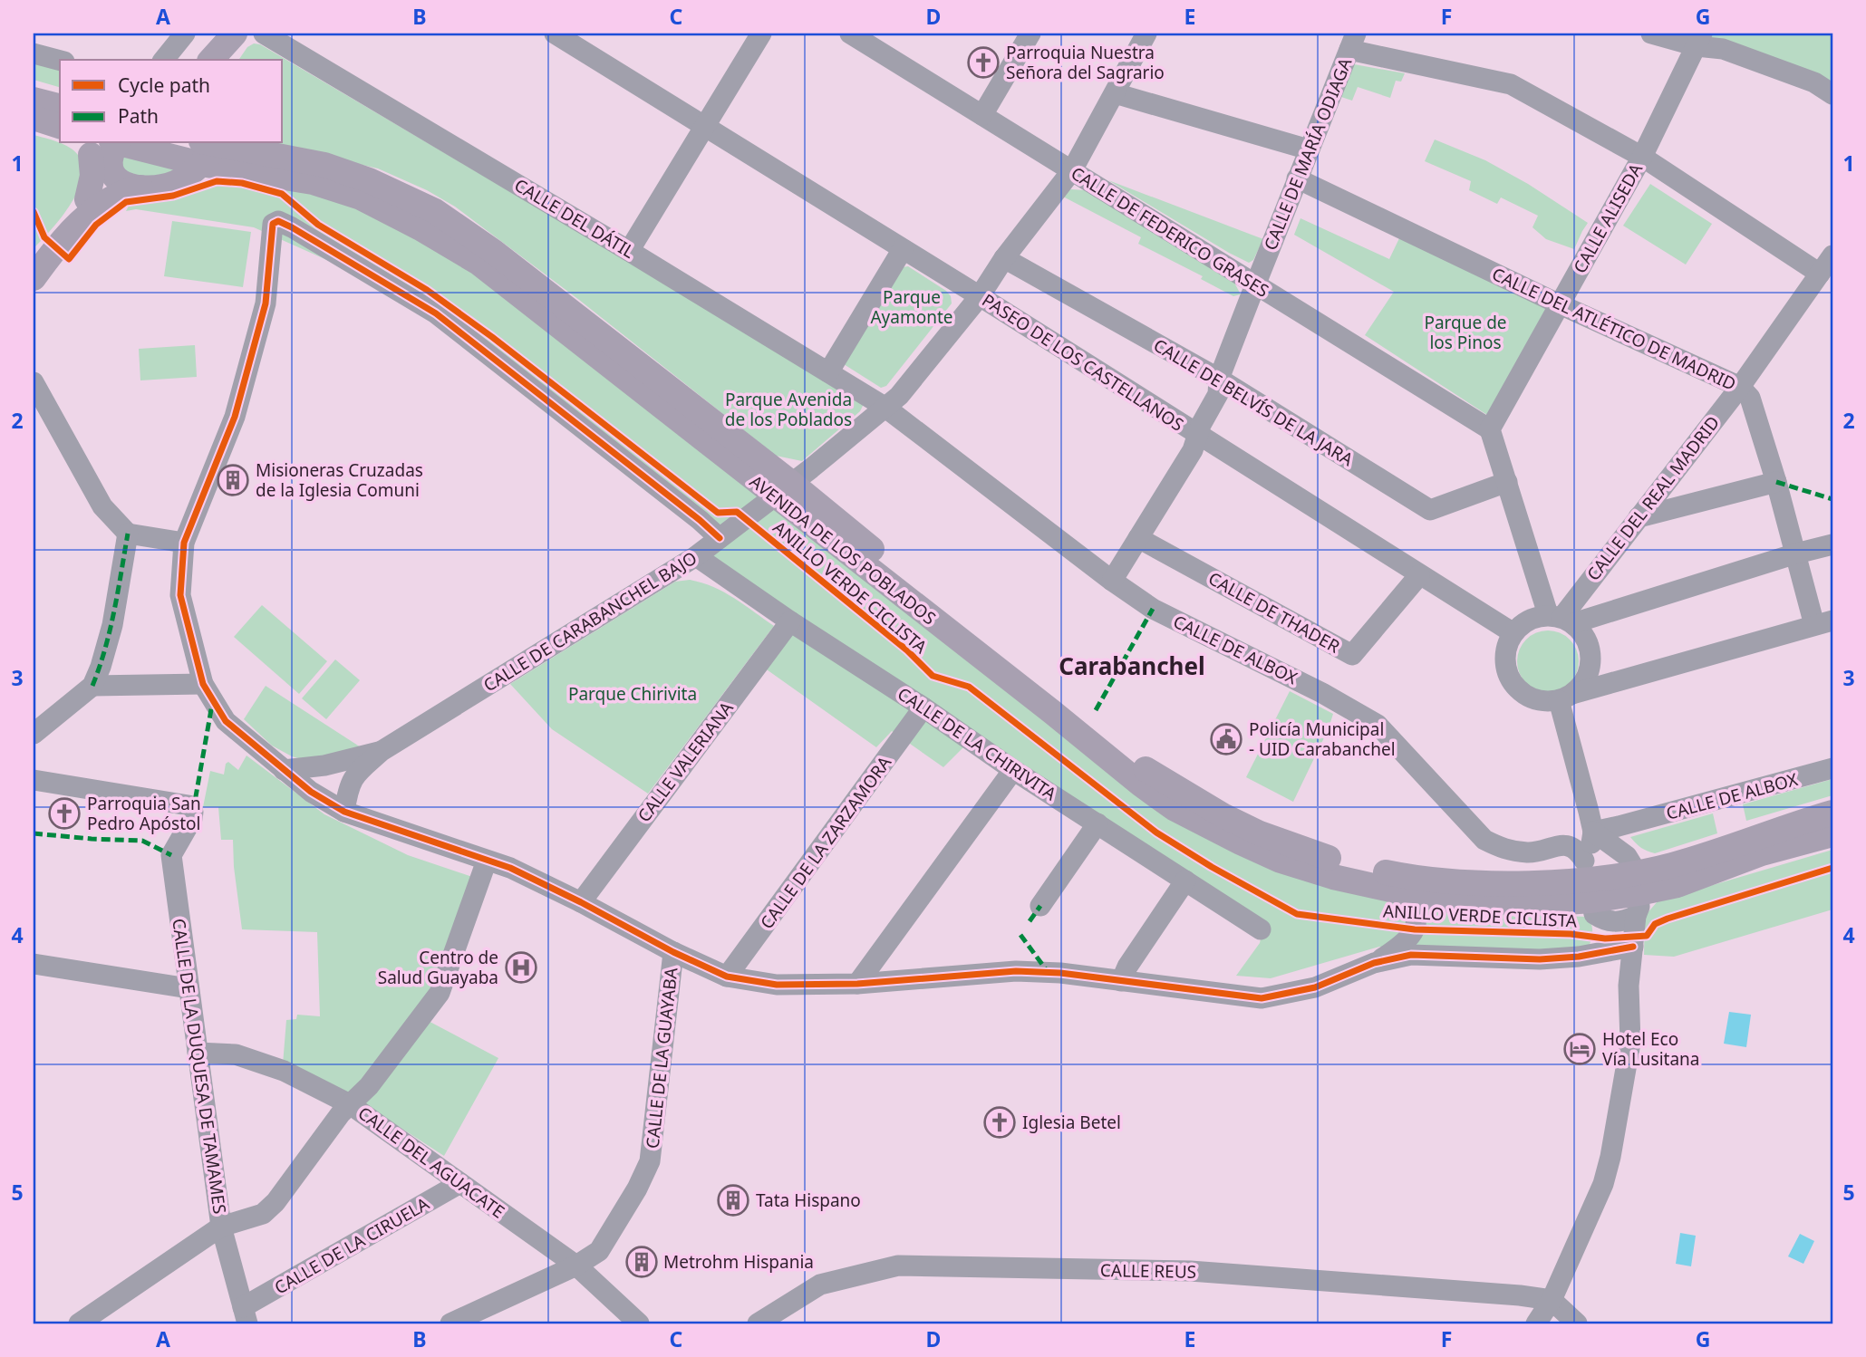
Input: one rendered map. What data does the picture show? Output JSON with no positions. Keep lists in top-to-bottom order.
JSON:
{
  "streets": {
    "main road": ["AVENIDA DE LOS POBLADOS"],
    "street": [
      "CALLE DE MARÍA ODIAGA",
      "CALLE DEL DÁTIL",
      "CALLE ALISEDA",
      "CALLE DE FEDERICO GRASES",
      "CALLE DEL ATLÉTICO DE MADRID",
      "PASEO DE LOS CASTELLANOS",
      "CALLE DE BELVÍS DE LA JARA",
      "CALLE DEL REAL MADRID",
      "CALLE DE THADER",
      "CALLE DE CARABANCHEL BAJO",
      "CALLE DE ALBOX",
      "CALLE DE LA CHIRIVITA",
      "CALLE VALERIANA",
      "CALLE DE LA ZARZAMORA",
      "CALLE DE LA GUAYABA",
      "CALLE DE LA DUQUESA DE TAMAMES",
      "CALLE DEL AGUACATE",
      "CALLE DE LA CIRUELA",
      "CALLE REUS"
    ],
    "cycle path": ["ANILLO VERDE CICLISTA"]
  },
  "crossings": [
    ["CALLE DE MARÍA ODIAGA", "CALLE DE FEDERICO GRASES"],
    ["CALLE DE MARÍA ODIAGA", "CALLE DEL ATLÉTICO DE MADRID"],
    ["CALLE DE MARÍA ODIAGA", "PASEO DE LOS CASTELLANOS"],
    ["CALLE DE MARÍA ODIAGA", "CALLE DE BELVÍS DE LA JARA"],
    ["CALLE DE MARÍA ODIAGA", "CALLE DE THADER"],
    ["CALLE DE MARÍA ODIAGA", "CALLE DE ALBOX"],
    ["CALLE DEL DÁTIL", "CALLE DE CARABANCHEL BAJO"],
    ["CALLE DEL DÁTIL", "CALLE DE ALBOX"],
    ["CALLE ALISEDA", "CALLE DE FEDERICO GRASES"],
    ["CALLE ALISEDA", "CALLE DEL ATLÉTICO DE MADRID"],
    ["CALLE DE FEDERICO GRASES", "CALLE DE CARABANCHEL BAJO"],
    ["CALLE DEL ATLÉTICO DE MADRID", "CALLE DEL REAL MADRID"],
    ["PASEO DE LOS CASTELLANOS", "CALLE DEL REAL MADRID"],
    ["PASEO DE LOS CASTELLANOS", "CALLE DE THADER"],
    ["PASEO DE LOS CASTELLANOS", "CALLE DE CARABANCHEL BAJO"],
    ["CALLE DE BELVÍS DE LA JARA", "CALLE DE CARABANCHEL BAJO"],
    ["AVENIDA DE LOS POBLADOS", "CALLE DE CARABANCHEL BAJO"],
    ["CALLE DE CARABANCHEL BAJO", "CALLE DE ALBOX"],
    ["CALLE DE CARABANCHEL BAJO", "CALLE DE LA CHIRIVITA"],
    ["CALLE DE LA CHIRIVITA", "CALLE VALERIANA"],
    ["CALLE DE LA CHIRIVITA", "CALLE DE LA ZARZAMORA"],
    ["CALLE DE LA GUAYABA", "CALLE DEL AGUACATE"],
    ["CALLE DE LA DUQUESA DE TAMAMES", "CALLE DEL AGUACATE"],
    ["CALLE DE LA DUQUESA DE TAMAMES", "CALLE DE LA CIRUELA"],
    ["CALLE DEL AGUACATE", "CALLE DE LA CIRUELA"]
  ],
  "districts": ["Carabanchel"],
  "parks": [
    "Parque Ayamonte",
    "Parque de los Pinos",
    "Parque Avenida de los Poblados",
    "Parque Chirivita"
  ],
  "places": {
    "church": ["Parroquia Nuestra Señora del Sagrario", "Parroquia San Pedro Apóstol", "Iglesia Betel"],
    "building": ["Misioneras Cruzadas de la Iglesia Comuni", "Tata Hispano", "Metrohm Hispania"],
    "public building": ["Policía Municipal - UID Carabanchel"],
    "hospital": ["Centro de Salud Guayaba"],
    "hotel": ["Hotel Eco Vía Lusitana"]
  },
  "legend": ["Cycle path", "Path"],
  "grid": {
    "columns": [
      "A",
      "B",
      "C",
      "D",
      "E",
      "F",
      "G"
    ],
    "rows": [
      "1",
      "2",
      "3",
      "4",
      "5"
    ]
  }
}
